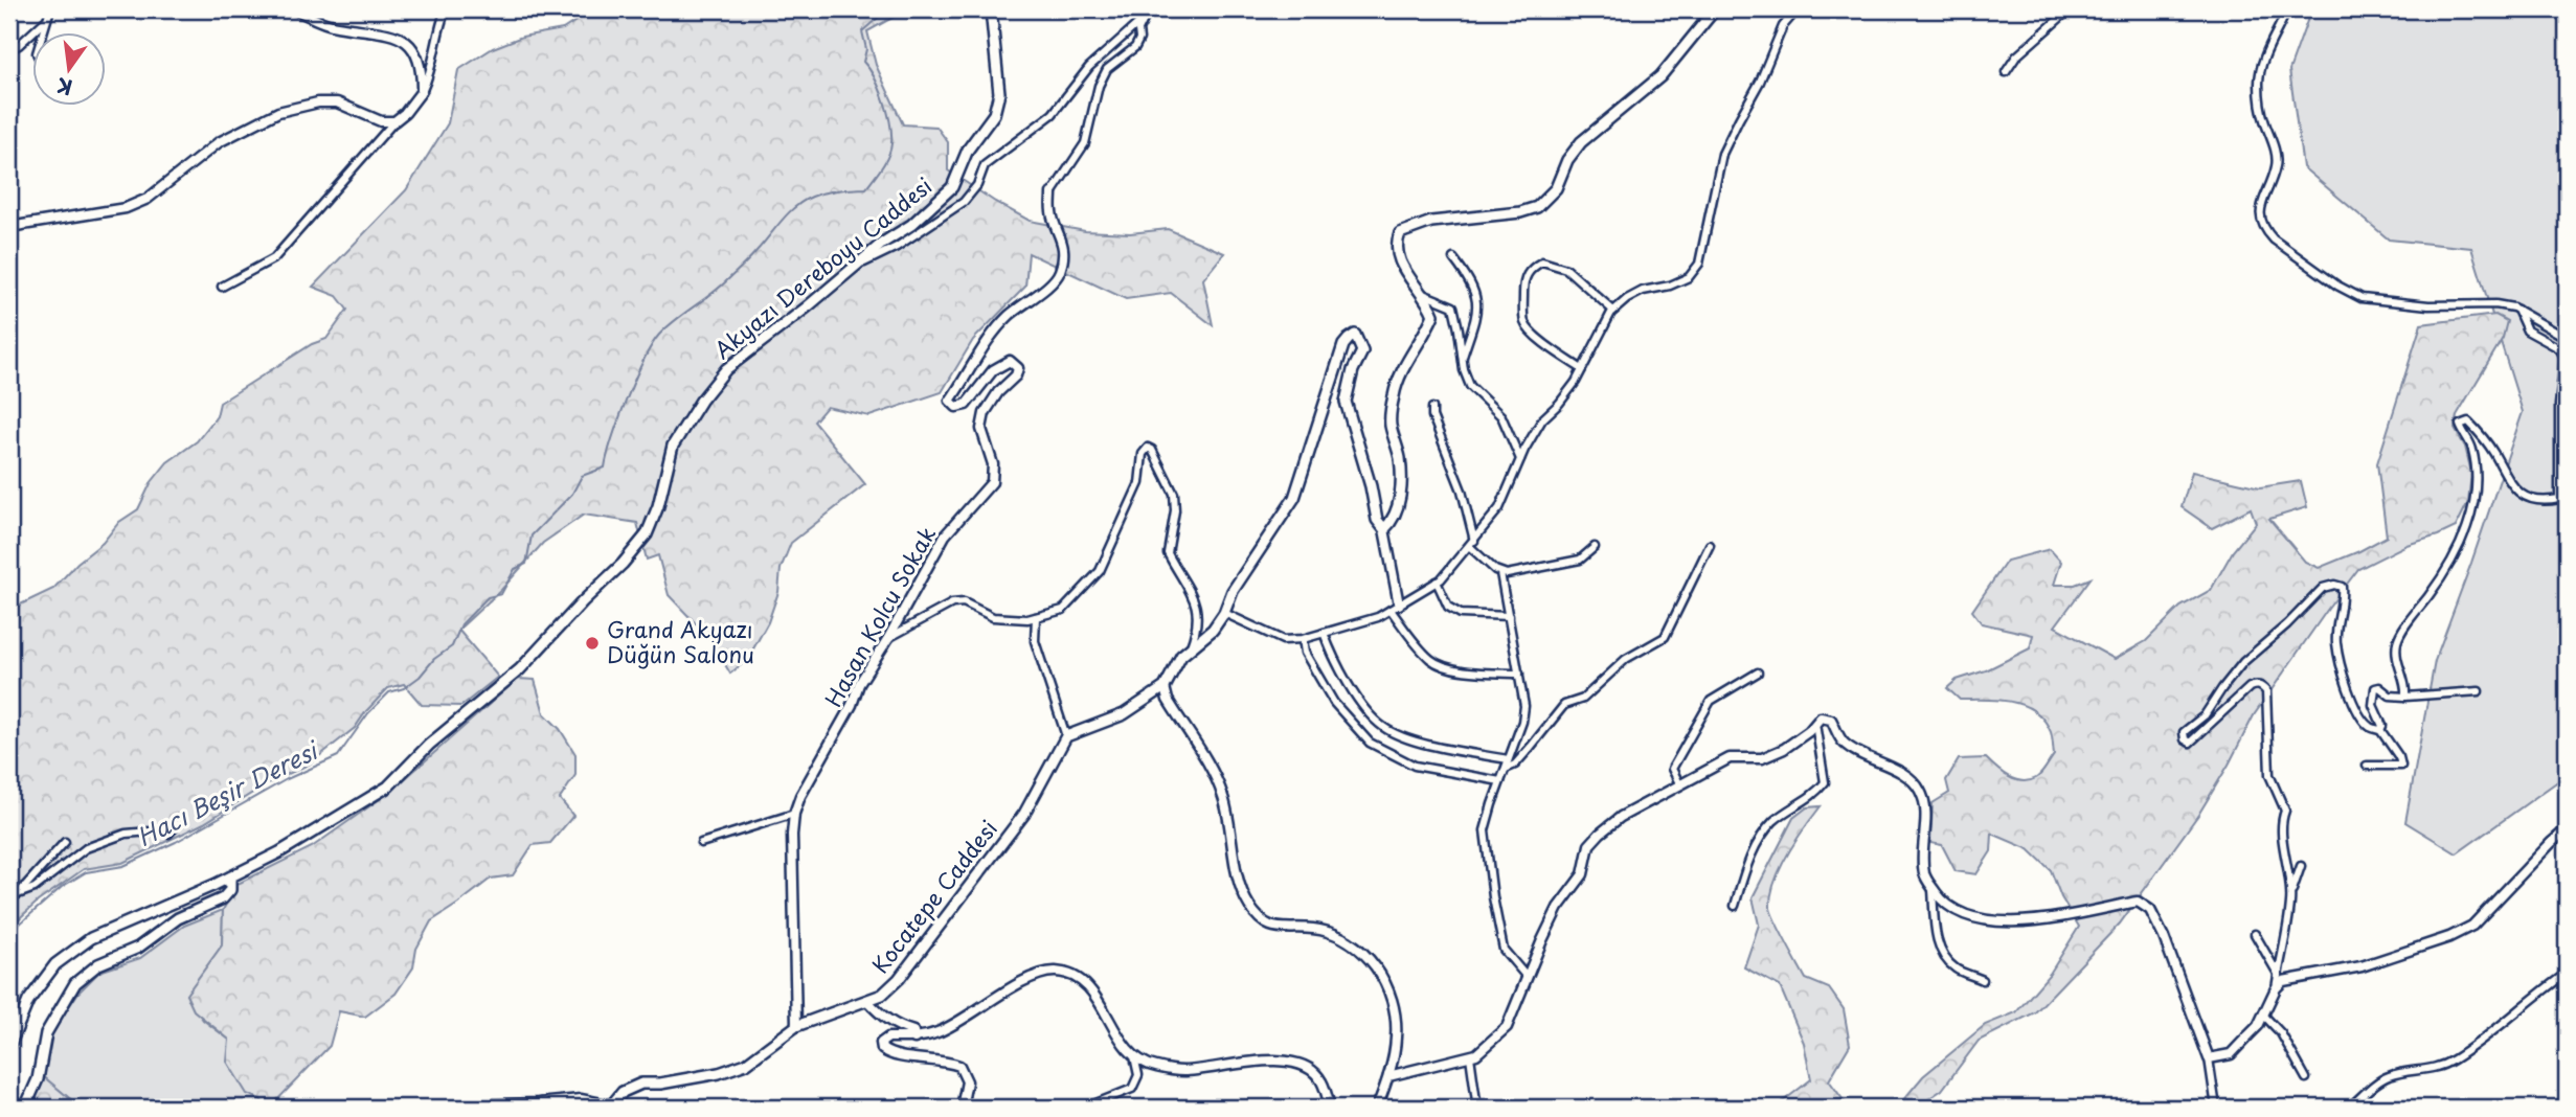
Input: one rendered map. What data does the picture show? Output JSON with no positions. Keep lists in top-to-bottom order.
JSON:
{
  "streets": {
    "main road": ["Akyazı Dereboyu Caddesi", "Kocatepe Caddesi"],
    "street": ["Hasan Kolcu Sokak"]
  },
  "crossings": [
    ["Hasan Kolcu Sokak", "Kocatepe Caddesi"]
  ],
  "water": ["Hacı Beşir Deresi"],
  "places": ["Grand Akyazı Düğün Salonu"],
  "north": "bottom"
}
